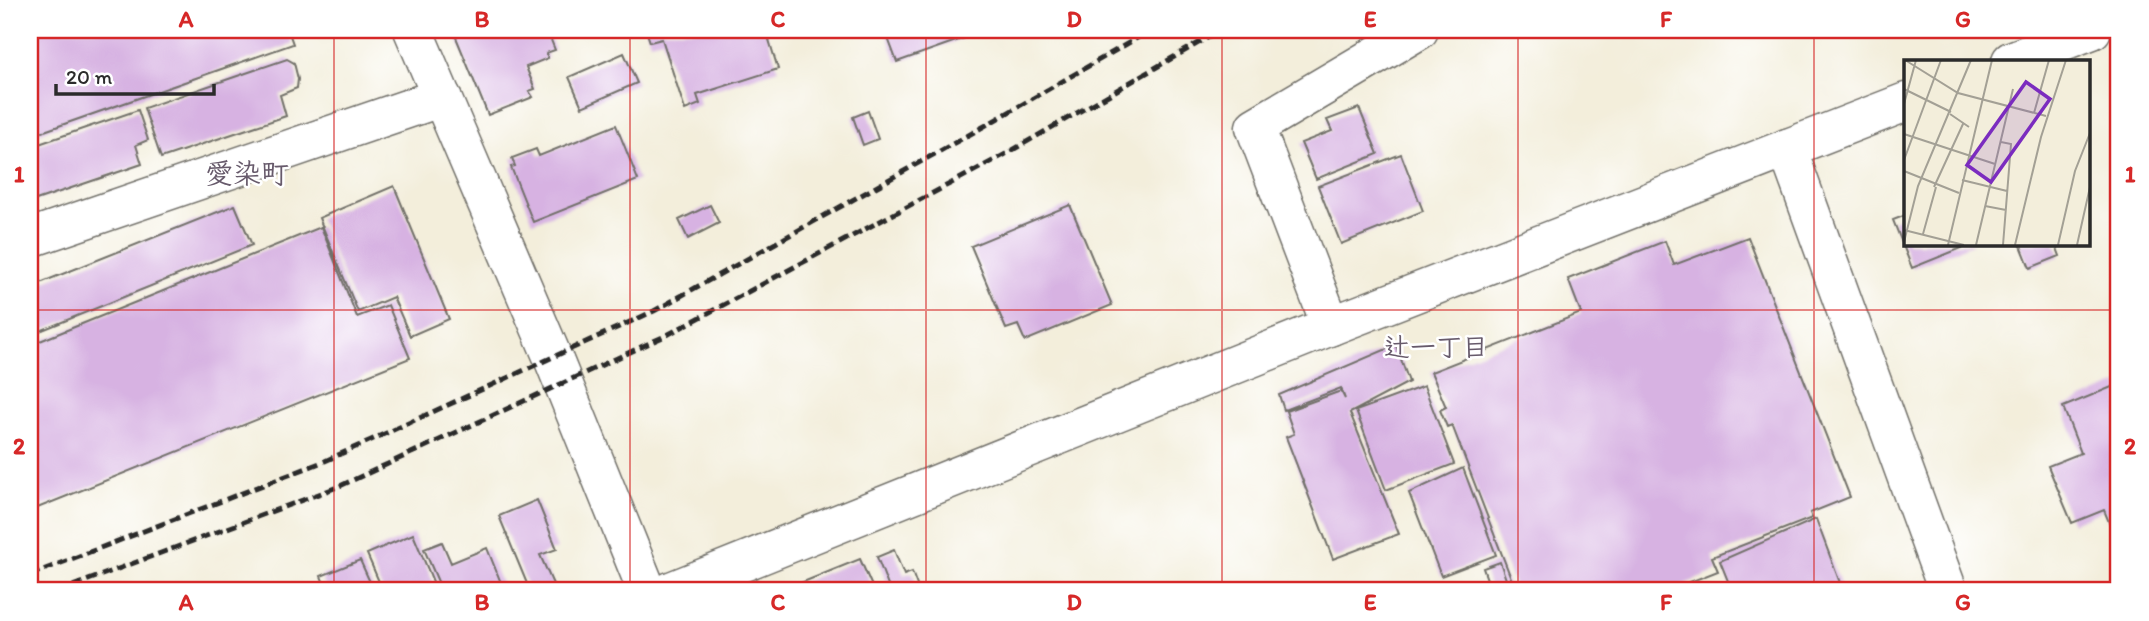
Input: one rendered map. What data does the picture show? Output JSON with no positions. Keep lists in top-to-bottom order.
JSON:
{
  "districts": ["愛染町", "辻一丁目"],
  "scale_bar": "20 m",
  "grid": {
    "columns": [
      "A",
      "B",
      "C",
      "D",
      "E",
      "F",
      "G"
    ],
    "rows": ["1", "2"]
  }
}
